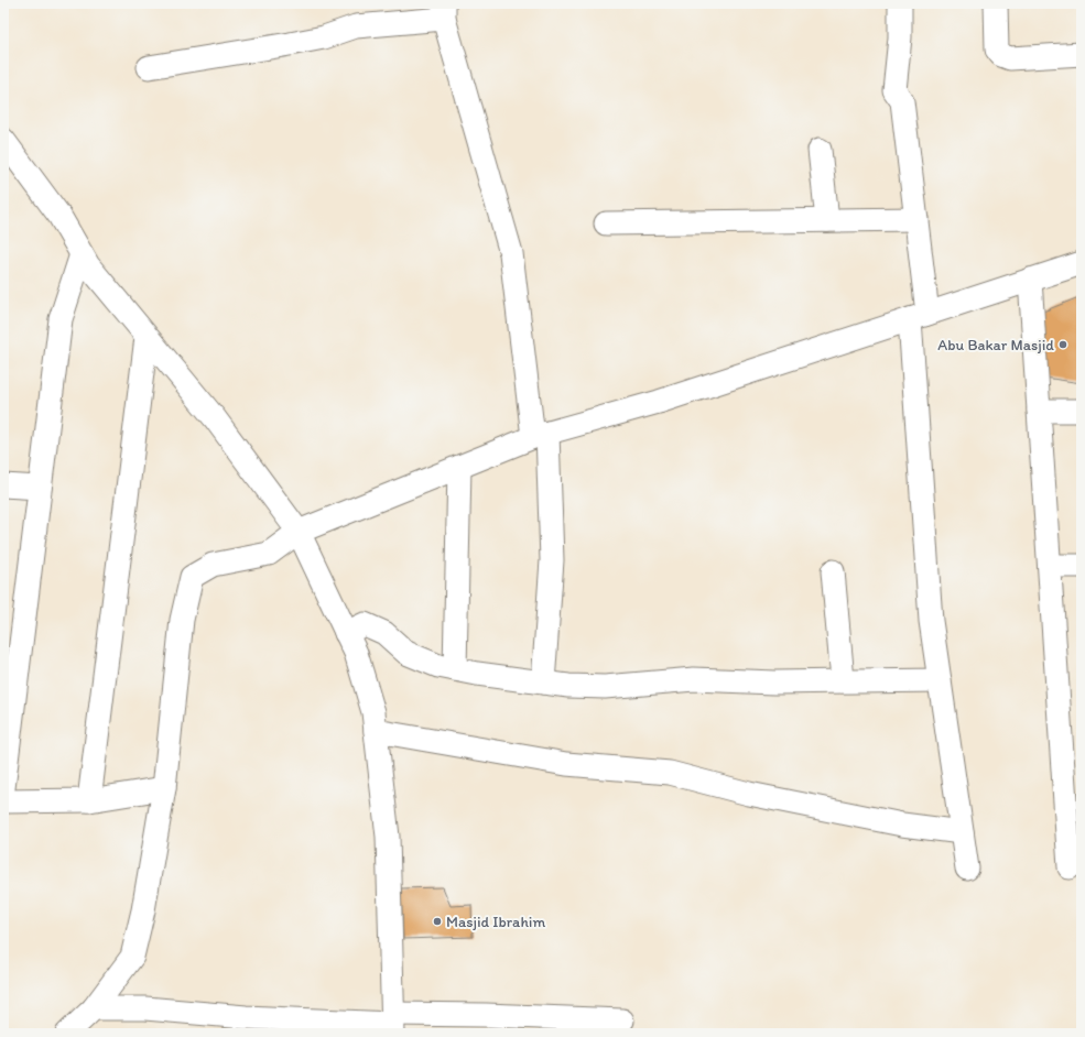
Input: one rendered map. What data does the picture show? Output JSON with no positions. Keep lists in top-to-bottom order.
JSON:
{
  "places": ["Abu Bakar Masjid", "Masjid Ibrahim"]
}
